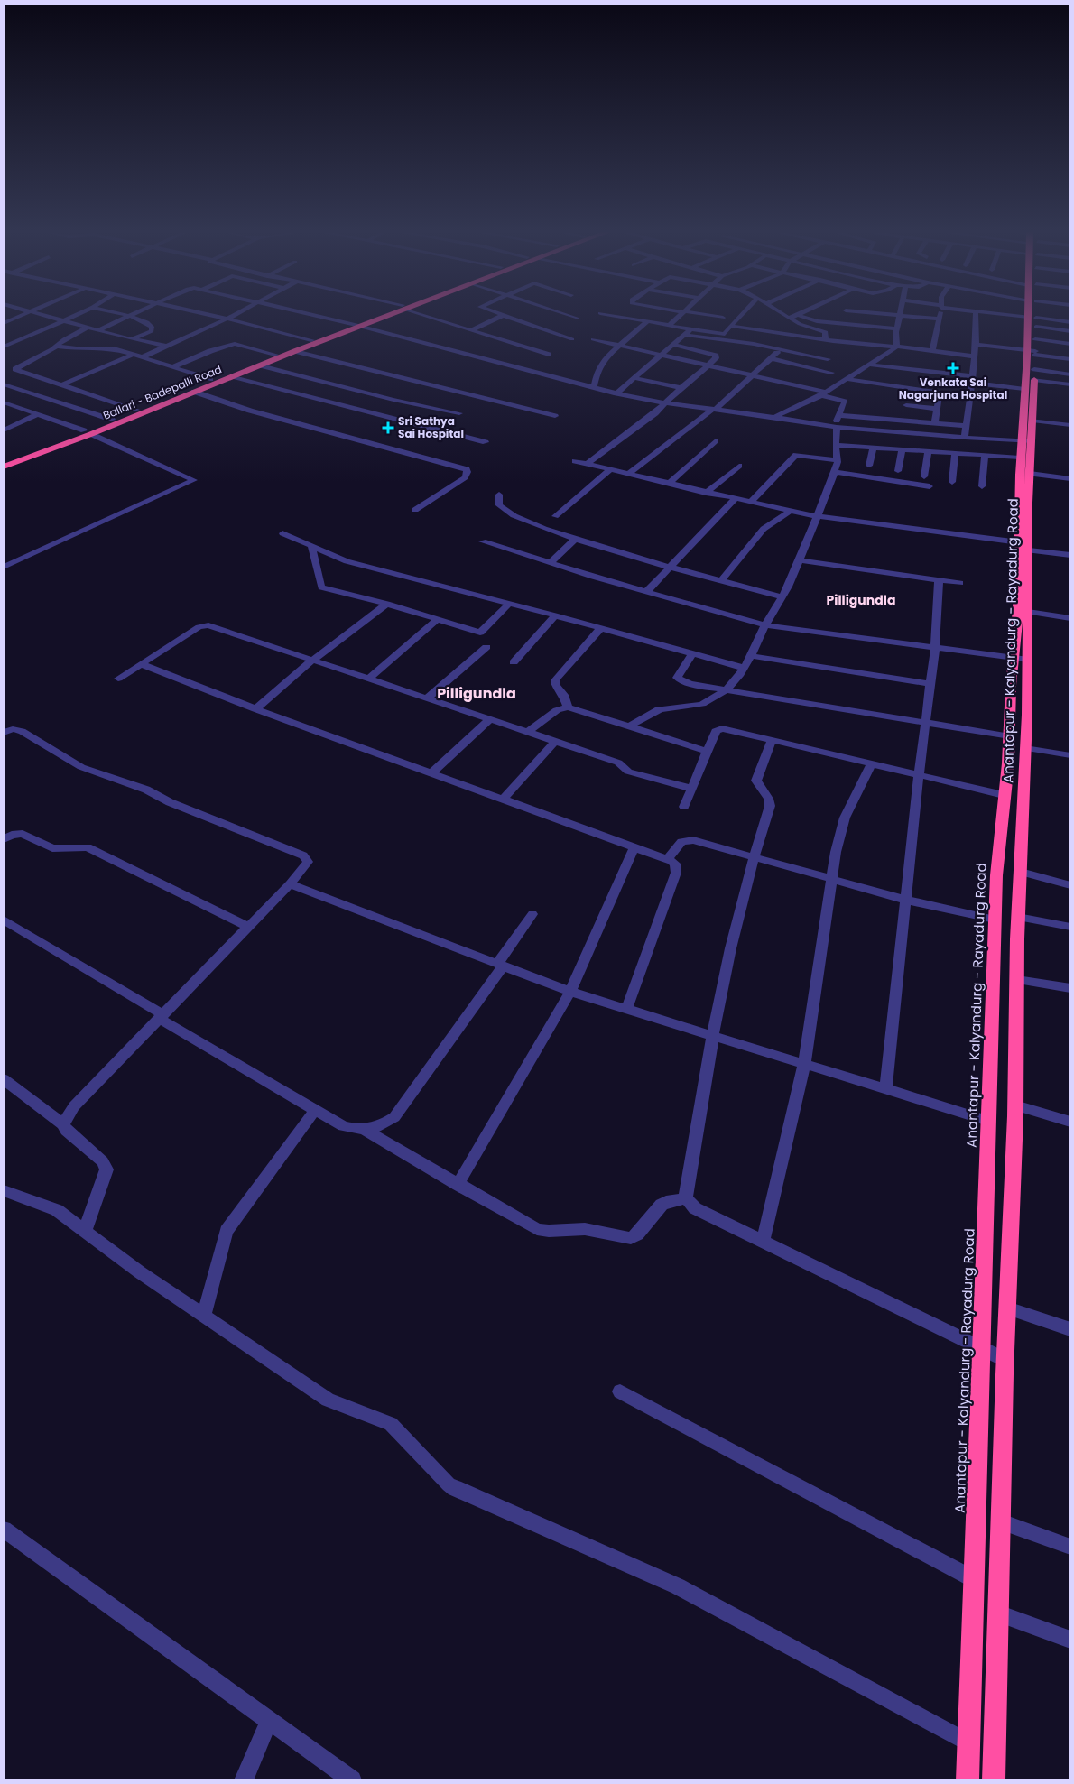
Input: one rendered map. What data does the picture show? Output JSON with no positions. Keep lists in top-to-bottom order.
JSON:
{
  "streets": {
    "highway": ["Ballari - Badepalli Road", "Anantapur - Kalyandurg - Rayadurg Road"]
  },
  "districts": ["Pilligundla", "Pilligundla"],
  "places": {
    "health": ["Venkata Sai Nagarjuna Hospital", "Sri Sathya Sai Hospital"]
  }
}
